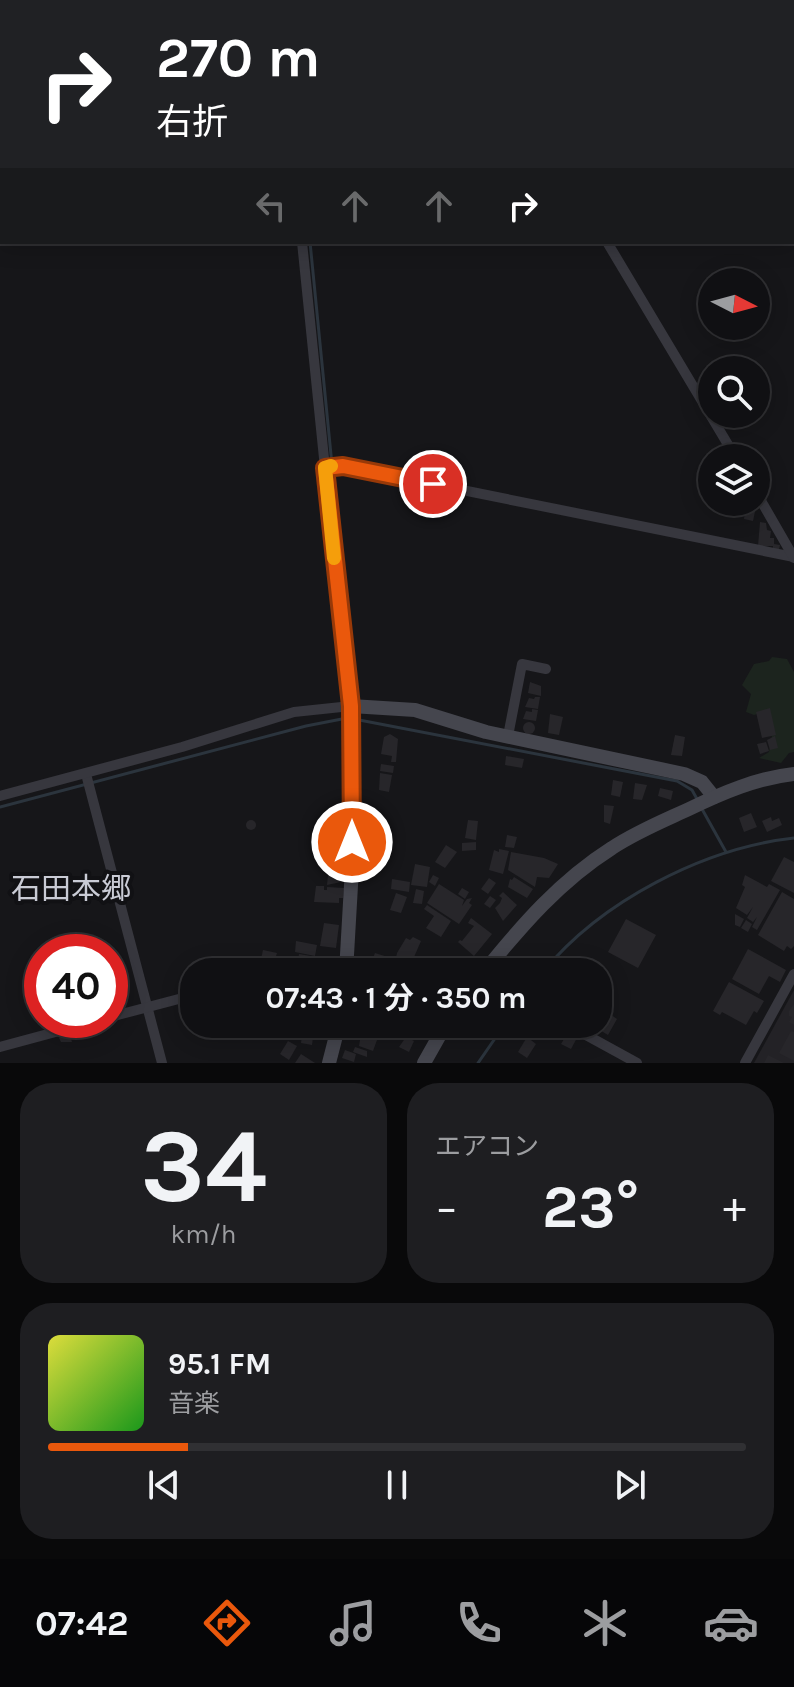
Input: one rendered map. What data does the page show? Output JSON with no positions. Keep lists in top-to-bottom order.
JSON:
{
  "districts": ["石田本郷"],
  "north": "right",
  "page": {
    "turn": ["270 m", "右折"],
    "limit": "40",
    "trip": "07:43 · 1 分 · 350 m",
    "tile": [
      ["34", "km/h"],
      "エアコン"
    ],
    "heat": ["−", "23°", "+"],
    "song": ["95.1 FM", "音楽"],
    "tabs": "07:42"
  }
}
